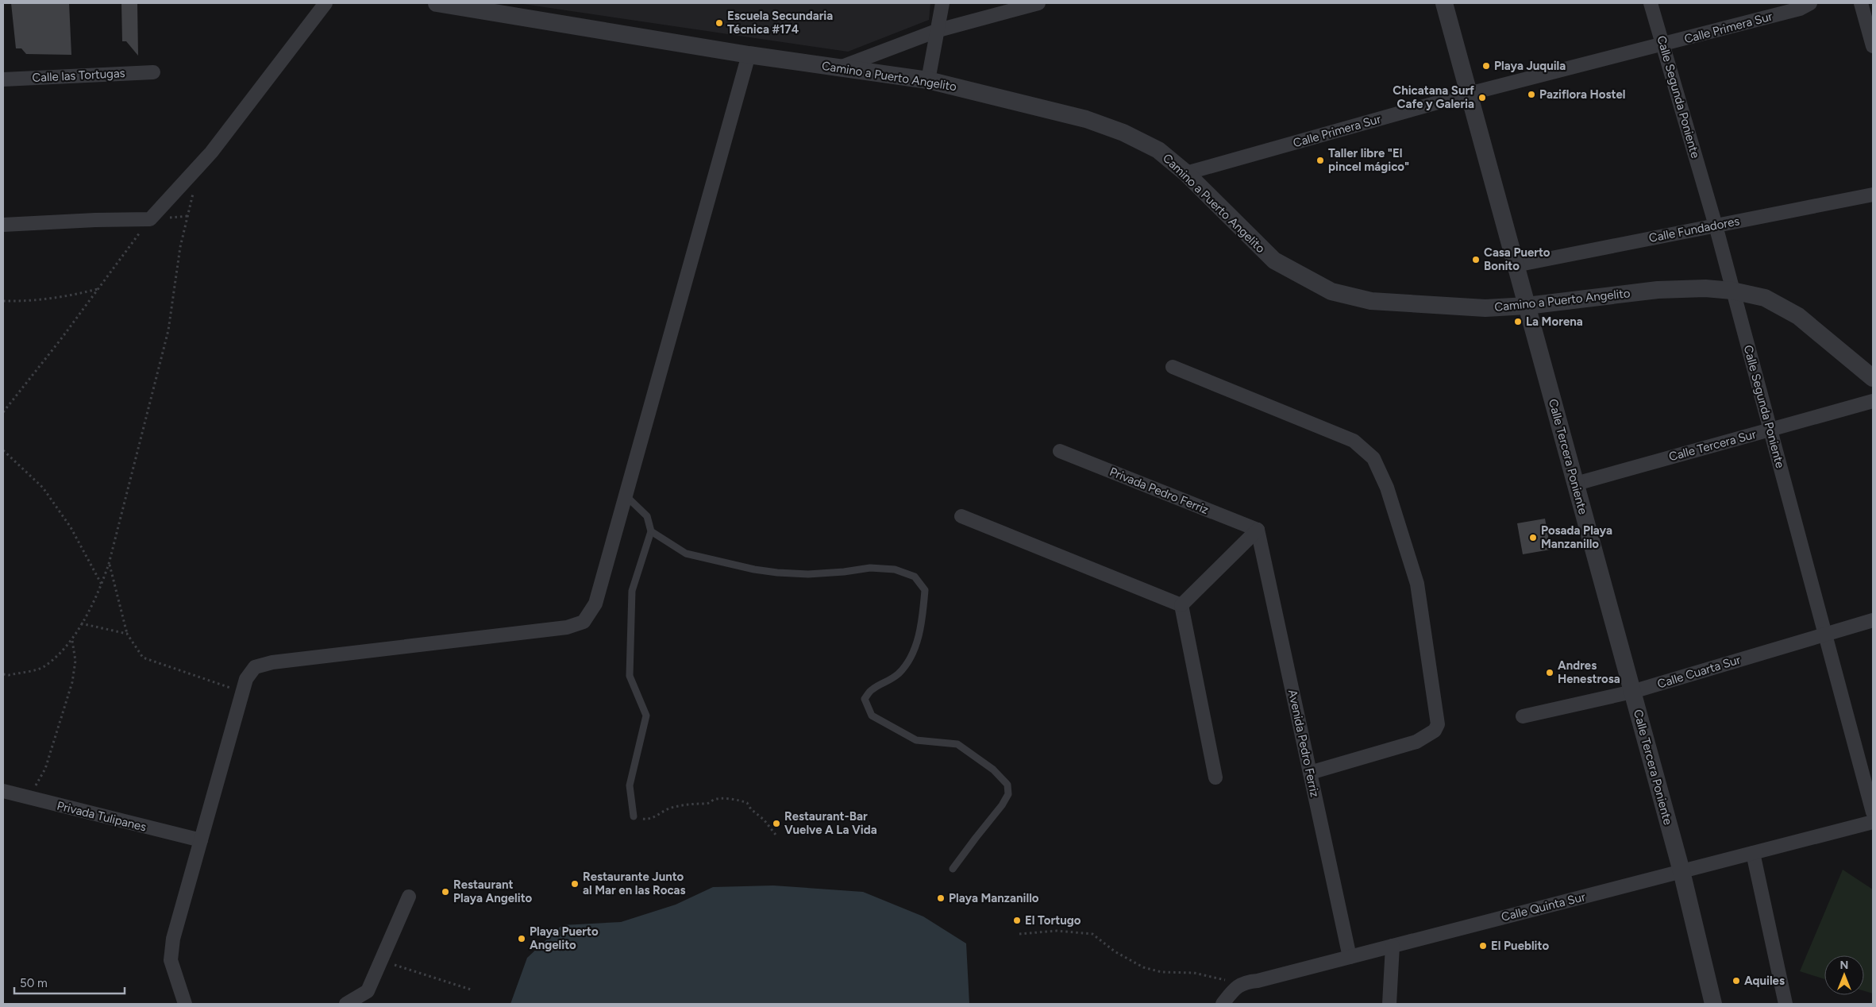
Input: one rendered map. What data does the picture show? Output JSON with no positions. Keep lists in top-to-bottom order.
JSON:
{
  "streets": {
    "street": [
      "Calle Primera Sur",
      "Calle las Tortugas",
      "Camino a Puerto Angelito",
      "Calle Segunda Poniente",
      "Calle Fundadores",
      "Calle Tercera Sur",
      "Calle Tercera Poniente",
      "Privada Pedro Ferriz",
      "Calle Cuarta Sur",
      "Avenida Pedro Ferriz",
      "Privada Tulipanes",
      "Calle Quinta Sur"
    ]
  },
  "crossings": [
    ["Calle Primera Sur", "Camino a Puerto Angelito"],
    ["Calle Primera Sur", "Calle Segunda Poniente"],
    ["Calle Primera Sur", "Calle Tercera Poniente"],
    ["Camino a Puerto Angelito", "Calle Segunda Poniente"],
    ["Camino a Puerto Angelito", "Calle Tercera Poniente"],
    ["Calle Segunda Poniente", "Calle Fundadores"],
    ["Calle Segunda Poniente", "Calle Tercera Sur"],
    ["Calle Segunda Poniente", "Calle Cuarta Sur"],
    ["Calle Fundadores", "Calle Tercera Poniente"],
    ["Calle Tercera Sur", "Calle Tercera Poniente"],
    ["Calle Tercera Poniente", "Calle Cuarta Sur"],
    ["Calle Tercera Poniente", "Calle Quinta Sur"],
    ["Privada Pedro Ferriz", "Avenida Pedro Ferriz"],
    ["Avenida Pedro Ferriz", "Calle Quinta Sur"]
  ],
  "places": [
    "Escuela Secundaria Técnica #174",
    "Playa Juquila",
    "Paziflora Hostel",
    "Chicatana Surf Cafe y Galeria",
    "Taller libre \"El pincel mágico\"",
    "Casa Puerto Bonito",
    "La Morena",
    "Posada Playa Manzanillo",
    "Andres Henestrosa",
    "Restaurant-Bar Vuelve A La Vida",
    "Restaurante Junto al Mar en las Rocas",
    "Restaurant Playa Angelito",
    "Playa Manzanillo",
    "El Tortugo",
    "Playa Puerto Angelito",
    "El Pueblito",
    "Aquiles"
  ],
  "scale_bar": "50 m",
  "north": "top"
}
